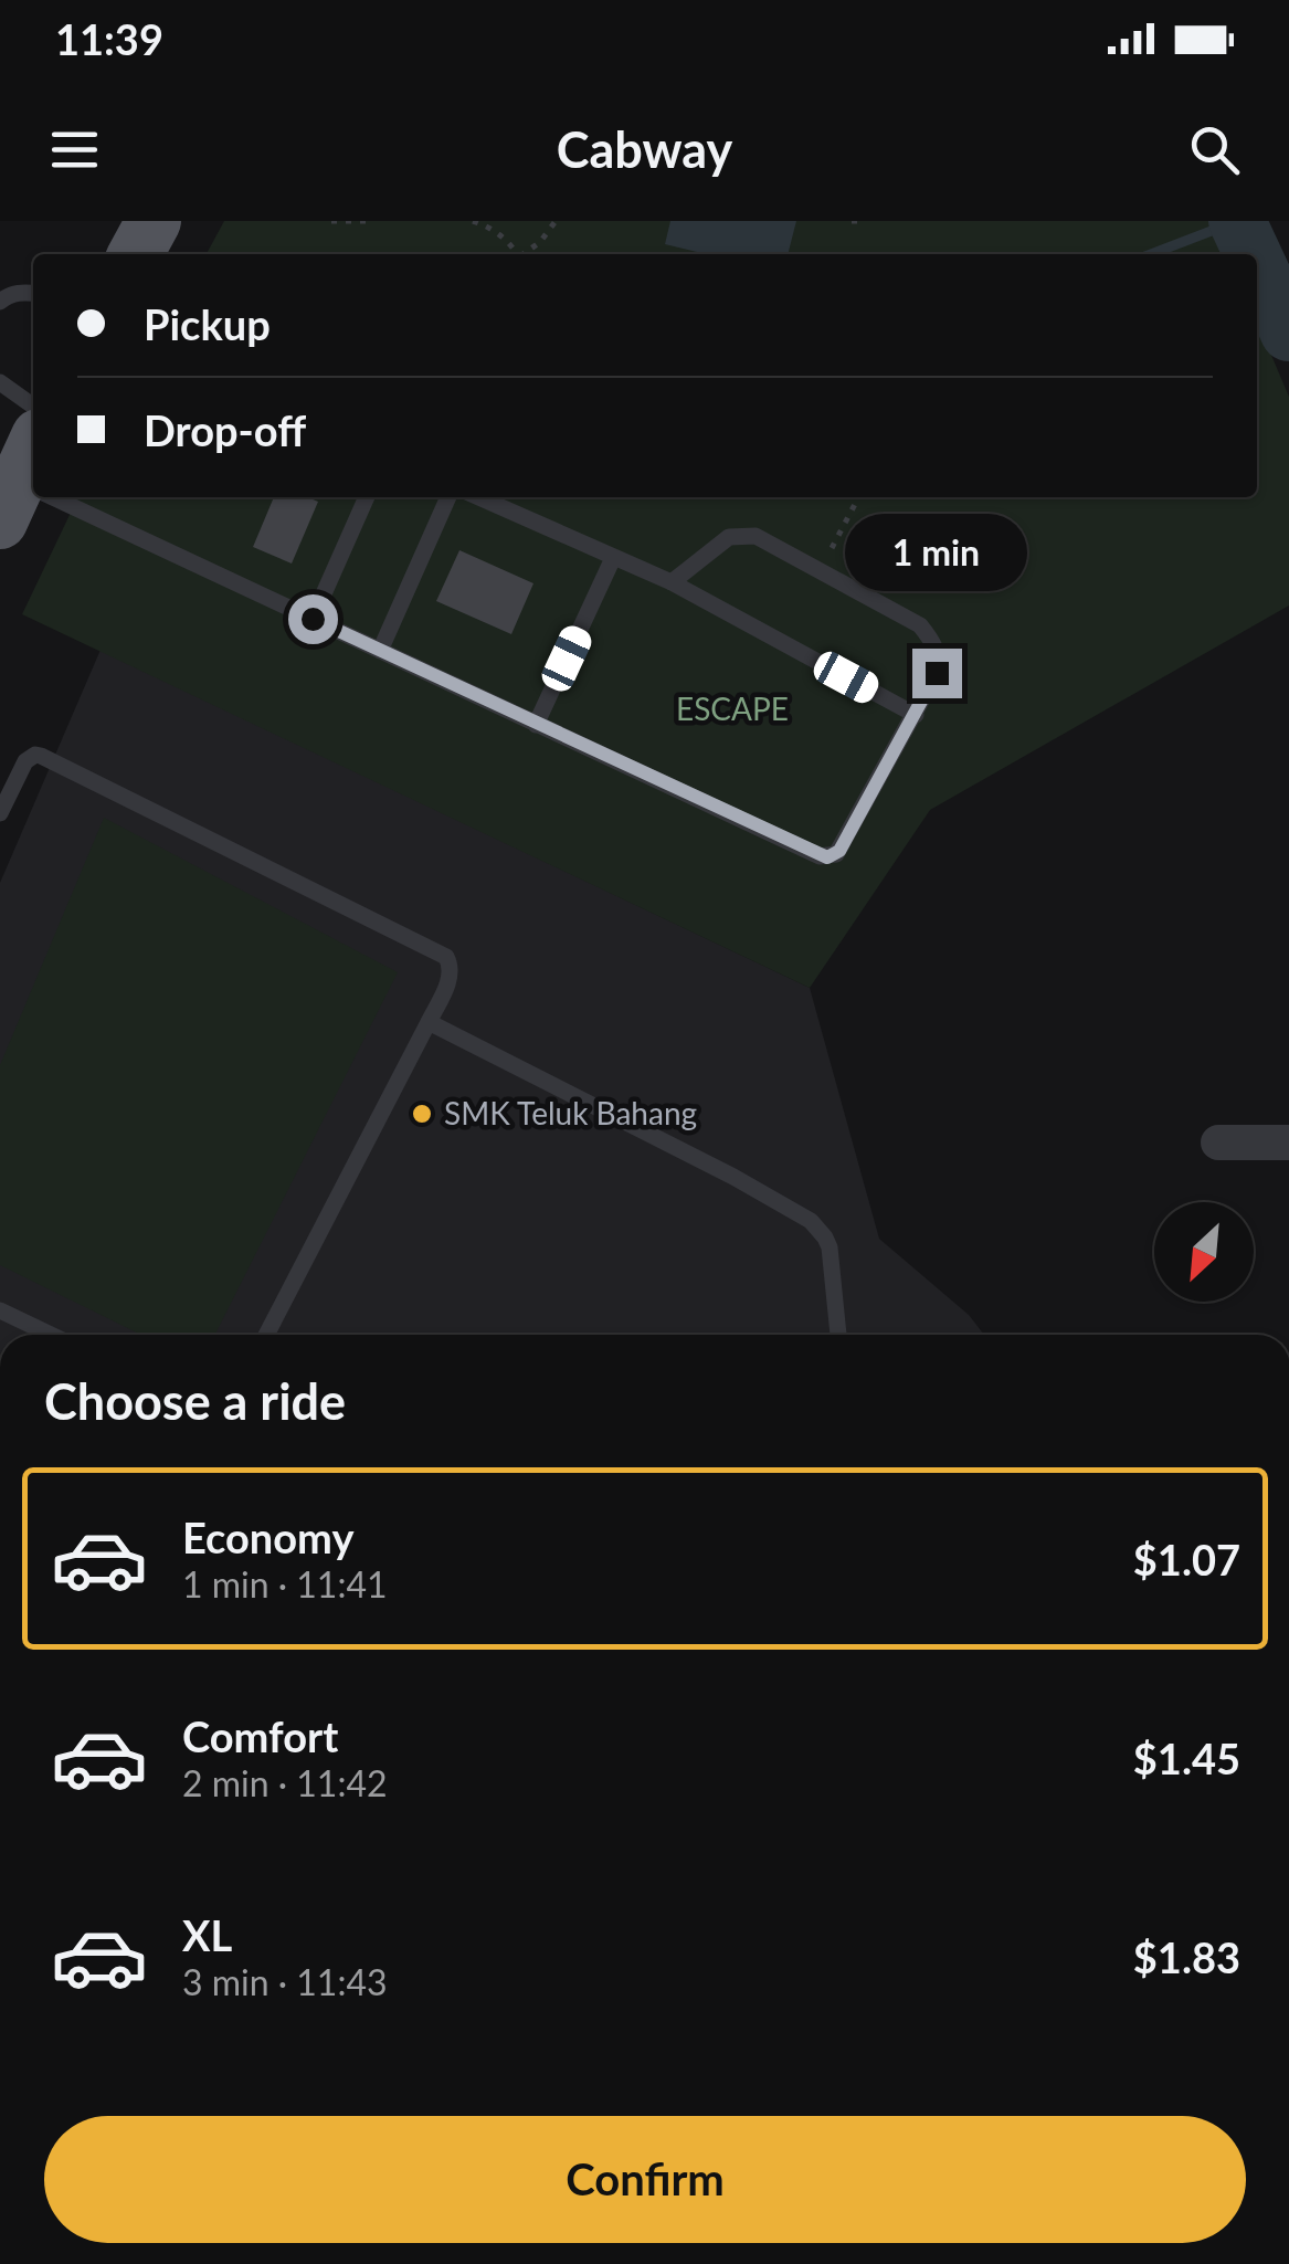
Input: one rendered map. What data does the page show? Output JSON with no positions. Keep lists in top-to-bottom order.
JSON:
{
  "parks": ["ESCAPE"],
  "places": ["SMK Teluk Bahang"],
  "north": "bottom left",
  "page": {
    "status": "11:39",
    "header": "Cabway",
    "banner": ["Pickup", "Drop-off"],
    "bubble": "1 min",
    "heading": "Choose a ride",
    "list": [
      {
        "name": "Economy",
        "note": "1 min · 11:41",
        "value": "$1.07"
      },
      {
        "name": "Comfort",
        "note": "2 min · 11:42",
        "value": "$1.45"
      },
      {
        "name": "XL",
        "note": "3 min · 11:43",
        "value": "$1.83"
      }
    ],
    "buttons": "Confirm"
  }
}
